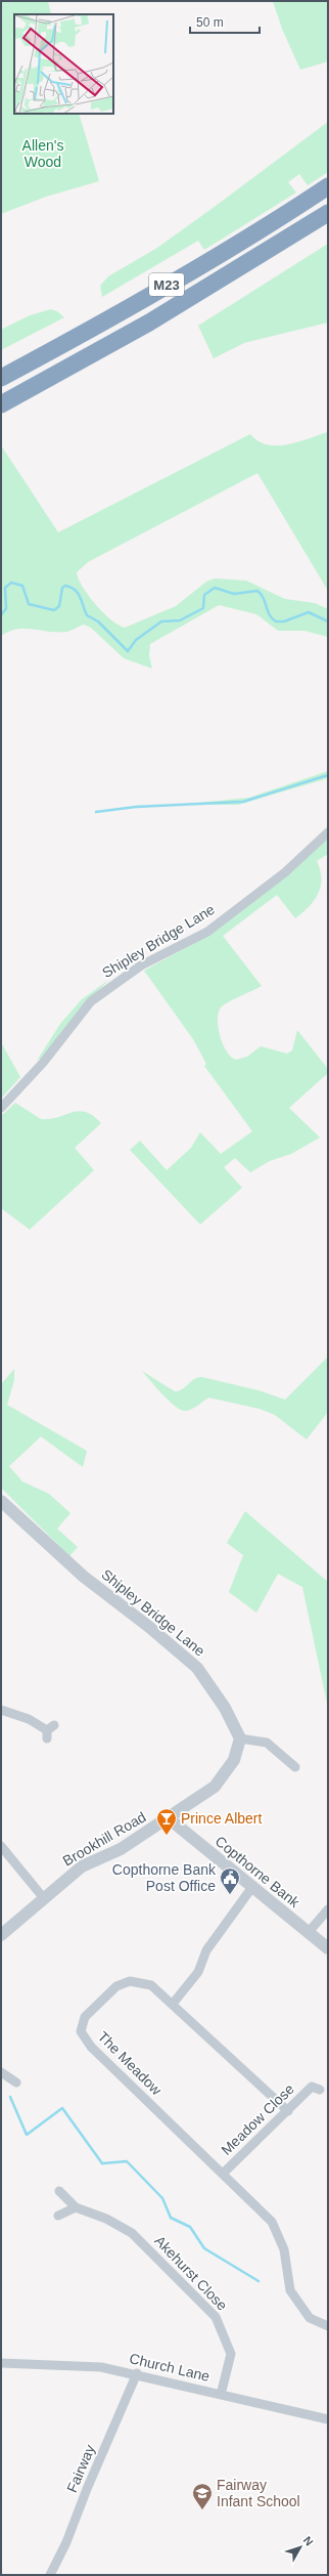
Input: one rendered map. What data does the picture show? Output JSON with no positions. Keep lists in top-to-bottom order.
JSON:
{
  "streets": {
    "highway": ["M23"],
    "street": [
      "Shipley Bridge Lane",
      "Brookhill Road",
      "Copthorne Bank",
      "The Meadow",
      "Meadow Close",
      "Akehurst Close",
      "Church Lane",
      "Fairway"
    ]
  },
  "crossings": [
    ["Brookhill Road", "Copthorne Bank"],
    ["The Meadow", "Meadow Close"],
    ["Akehurst Close", "Church Lane"],
    ["Church Lane", "Fairway"]
  ],
  "parks": ["Allen's Wood"],
  "places": {
    "bar": ["Prince Albert"],
    "public building": ["Copthorne Bank Post Office"],
    "school or university": ["Fairway Infant School"]
  },
  "scale_bar": "50 m",
  "north": "top right"
}
